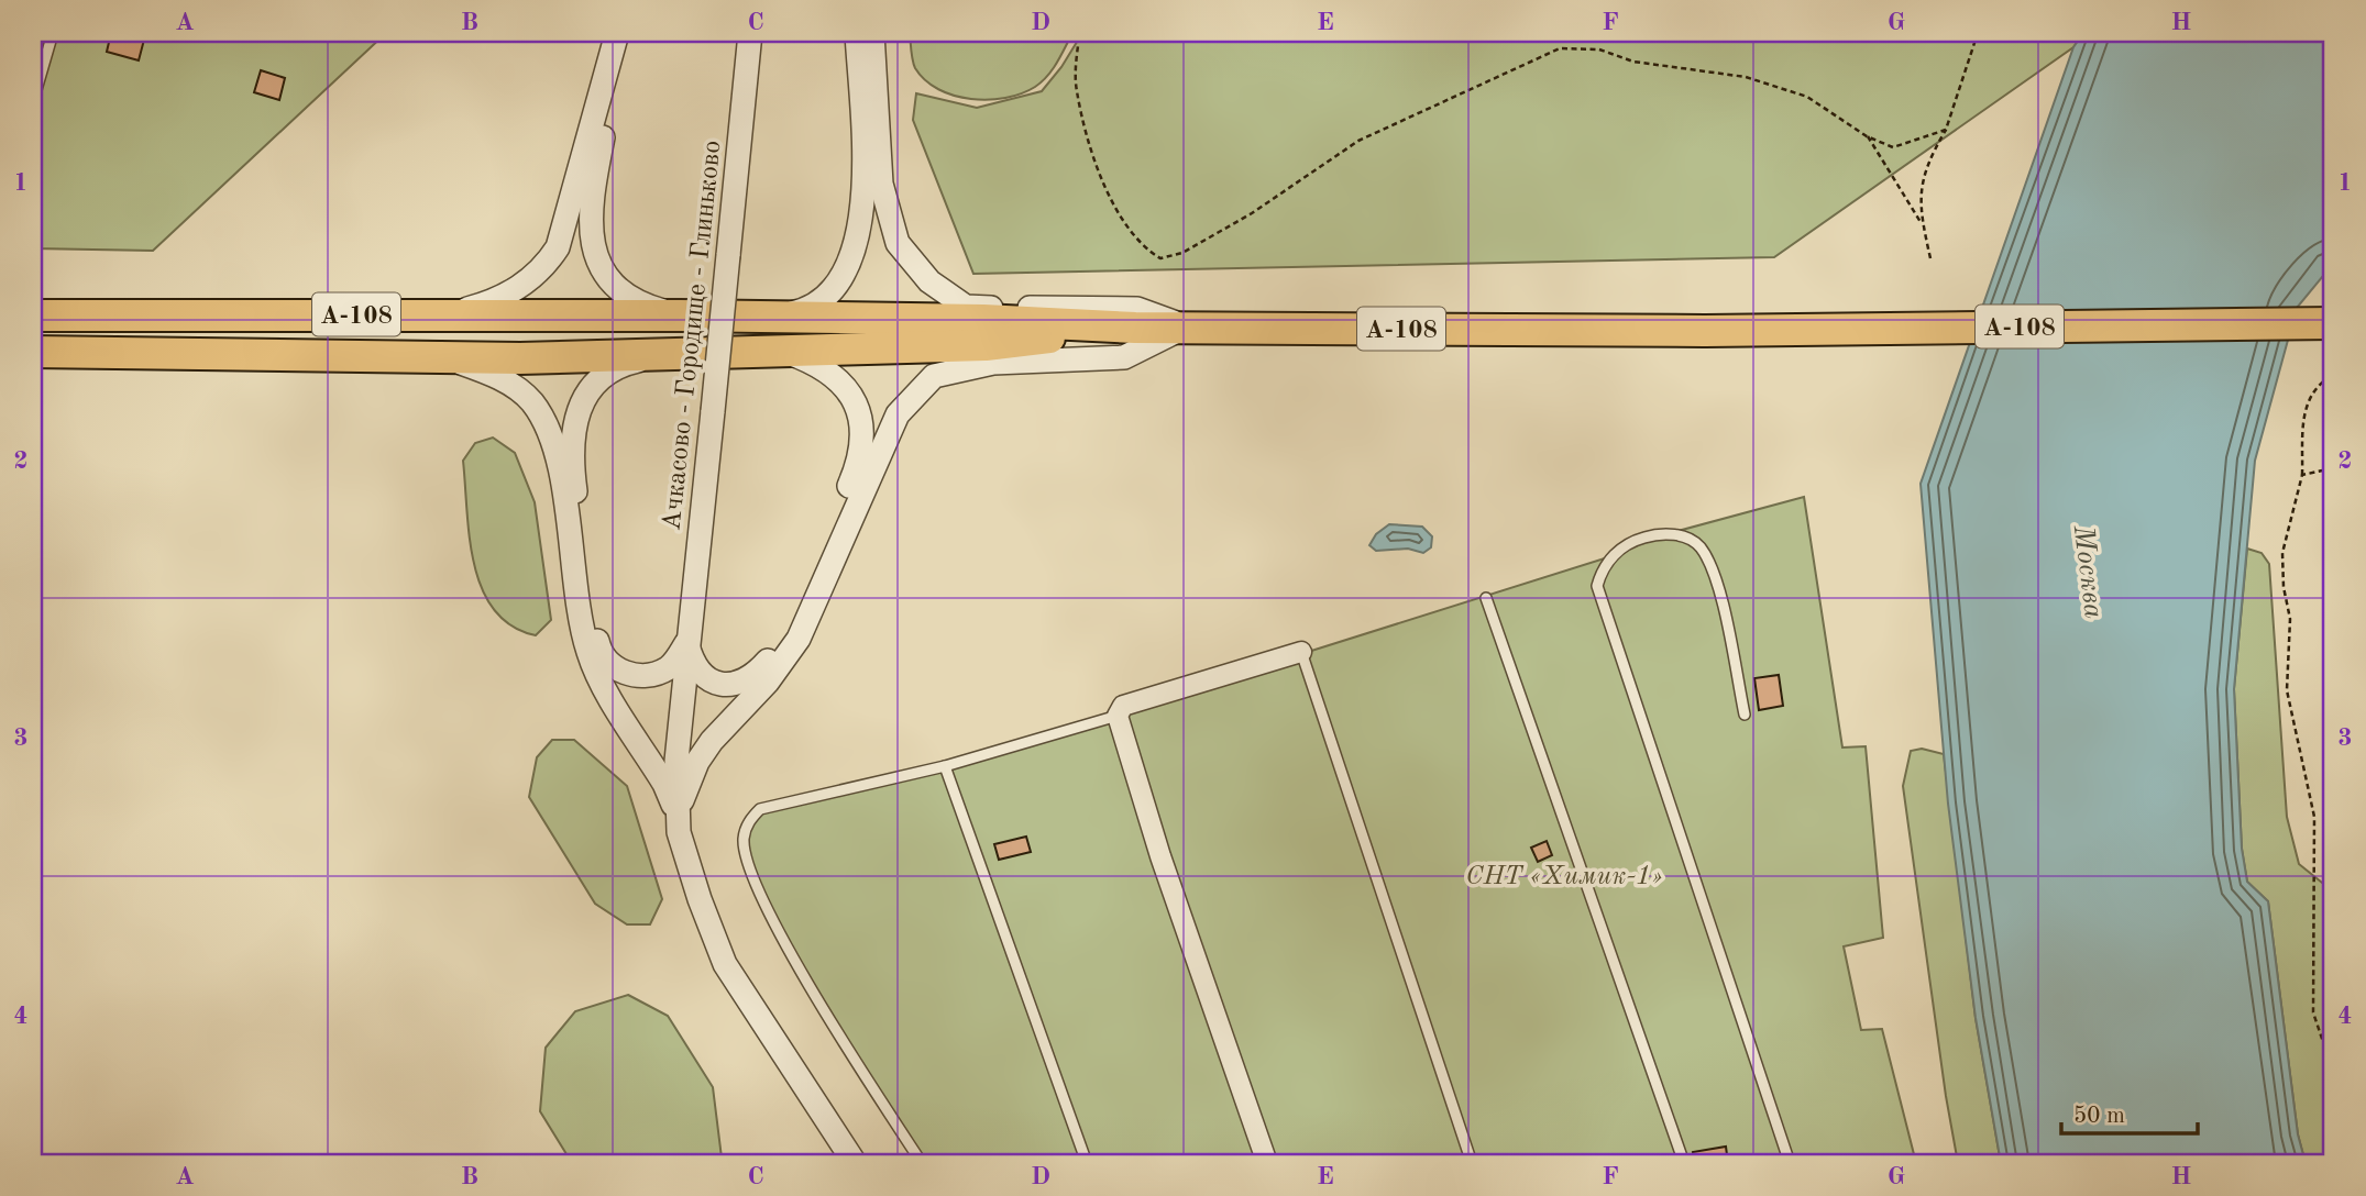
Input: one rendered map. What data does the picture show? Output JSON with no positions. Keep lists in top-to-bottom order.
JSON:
{
  "streets": {
    "highway": ["А-108"],
    "street": ["Ачкасово - Городище - Глиньково"]
  },
  "water": ["Москва"],
  "parks": ["СНТ «Химик-1»"],
  "scale_bar": "50 m",
  "grid": {
    "columns": [
      "A",
      "B",
      "C",
      "D",
      "E",
      "F",
      "G",
      "H"
    ],
    "rows": [
      "1",
      "2",
      "3",
      "4"
    ]
  }
}
